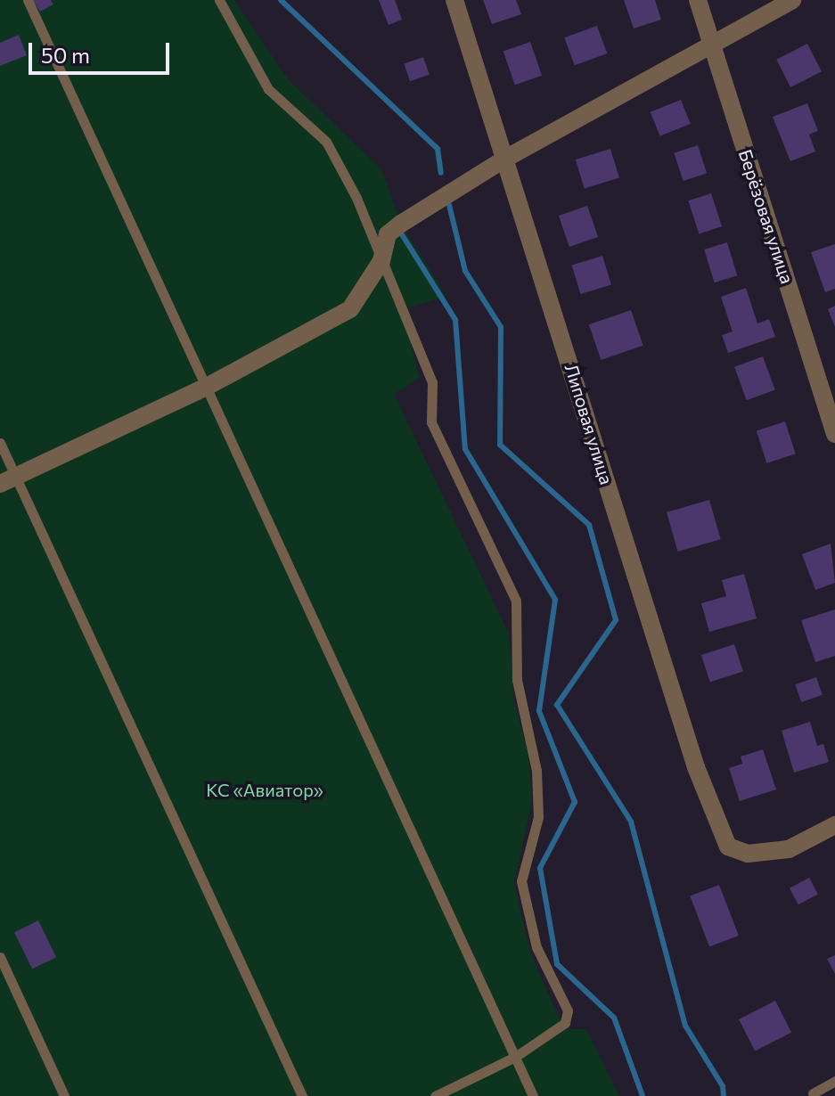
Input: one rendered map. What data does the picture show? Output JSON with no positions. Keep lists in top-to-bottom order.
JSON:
{
  "streets": {
    "street": ["Берёзовая улица", "Липовая улица"]
  },
  "parks": ["КС «Авиатор»"],
  "scale_bar": "50 m"
}
